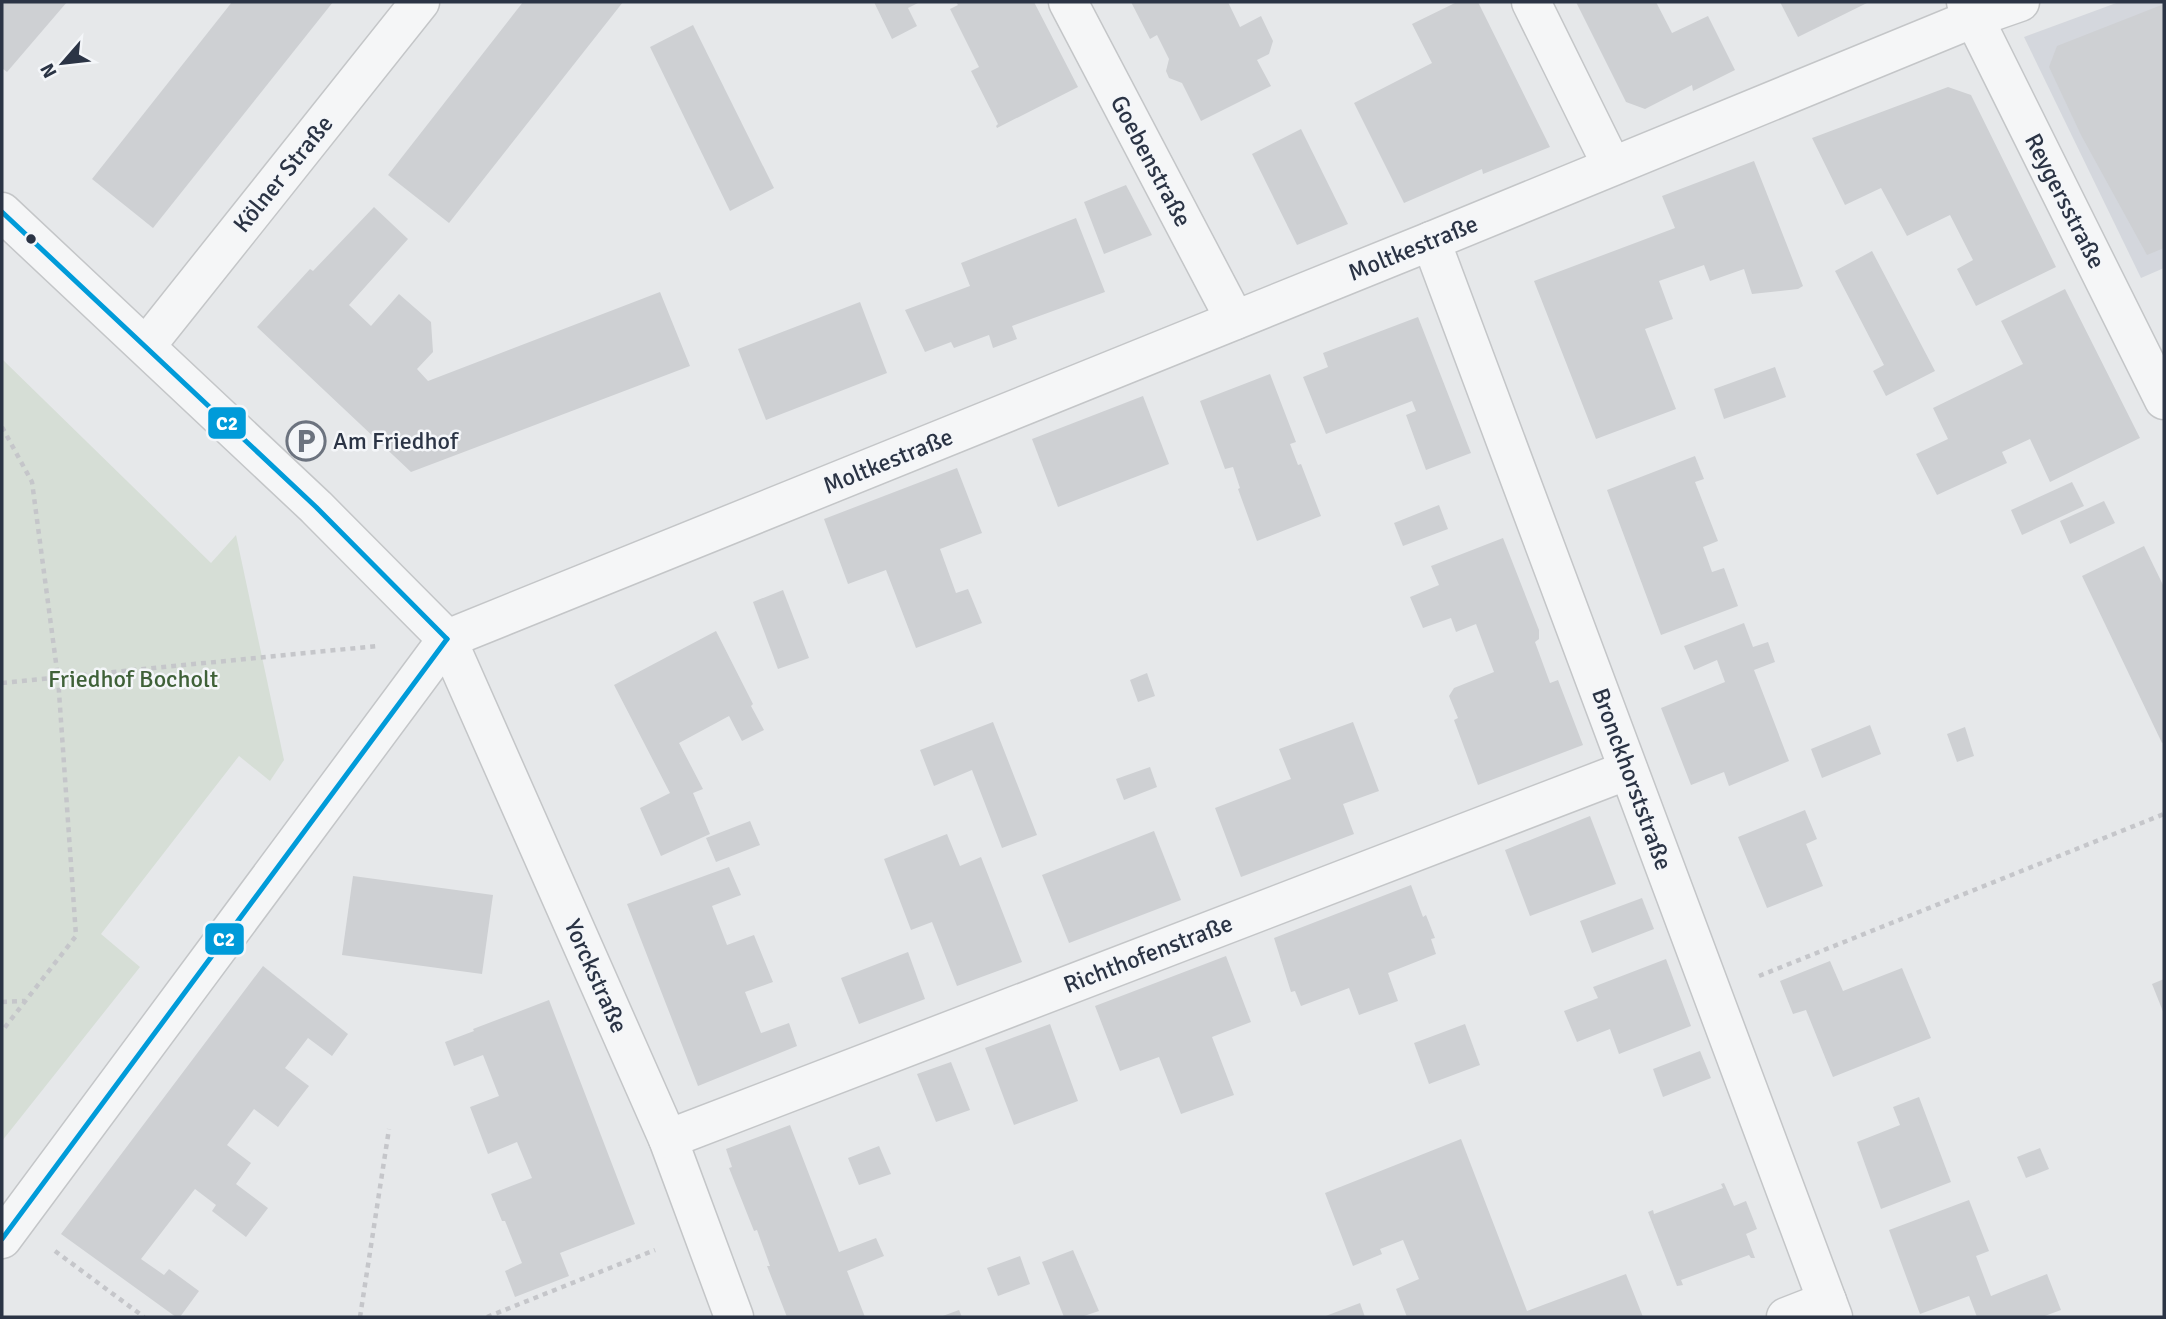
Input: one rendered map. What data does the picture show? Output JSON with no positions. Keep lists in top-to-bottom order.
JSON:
{
  "streets": {
    "street": [
      "Goebenstraße",
      "Kölner Straße",
      "Reygersstraße",
      "Moltkestraße",
      "Bronckhorststraße",
      "Richthofenstraße",
      "Yorckstraße"
    ]
  },
  "crossings": [
    ["Goebenstraße", "Moltkestraße"],
    ["Reygersstraße", "Moltkestraße"],
    ["Moltkestraße", "Bronckhorststraße"],
    ["Moltkestraße", "Yorckstraße"],
    ["Bronckhorststraße", "Richthofenstraße"],
    ["Richthofenstraße", "Yorckstraße"]
  ],
  "parks": ["Friedhof Bocholt"],
  "places": {
    "parking": ["Am Friedhof"]
  },
  "lines": ["transit line C2"],
  "north": "bottom left"
}
